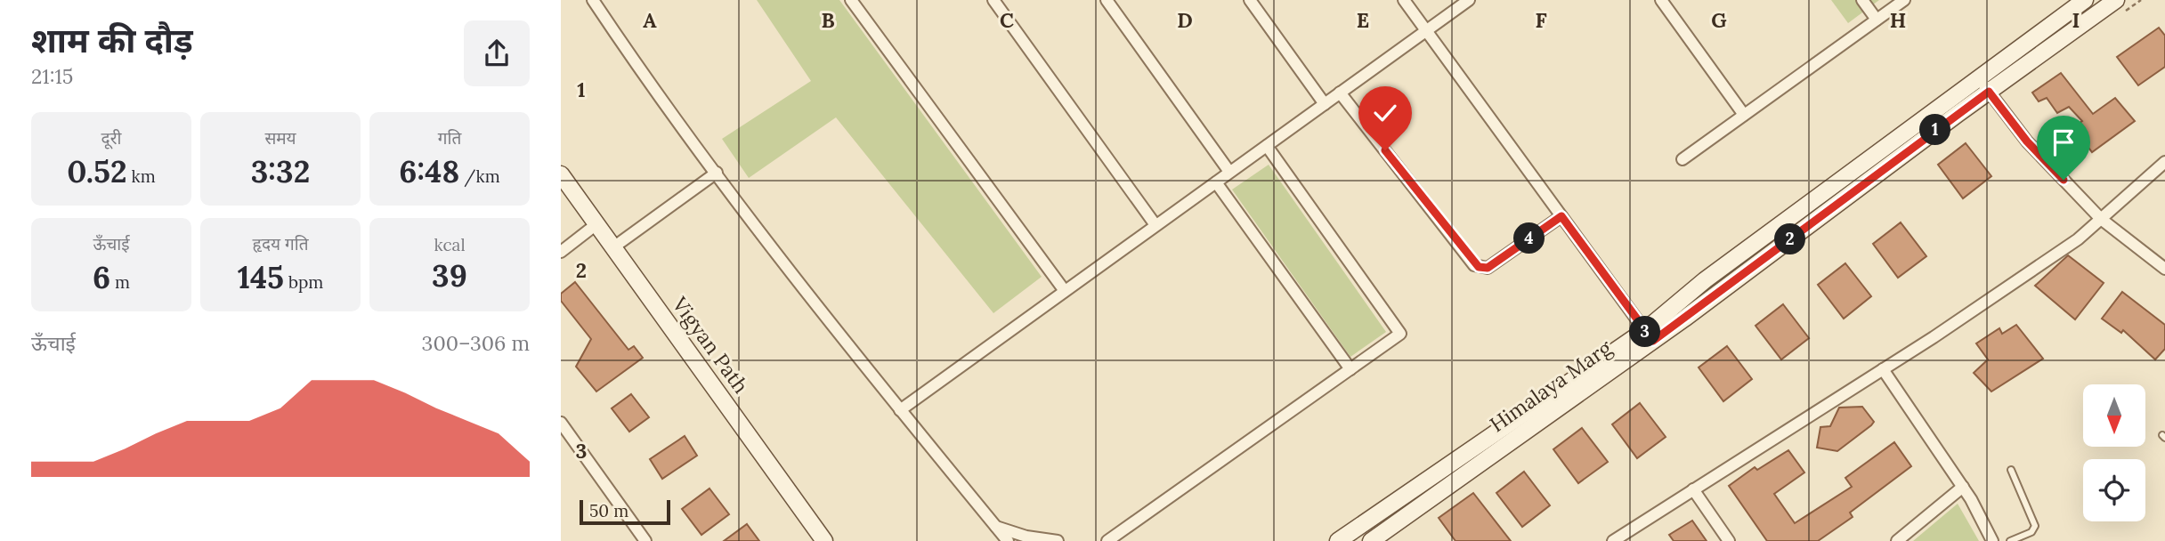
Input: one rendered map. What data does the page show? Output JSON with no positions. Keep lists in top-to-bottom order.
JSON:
{
  "streets": {
    "main road": ["Vigyan Path", "Himalaya Marg"]
  },
  "scale_bar": "50 m",
  "north": "bottom",
  "page": {
    "heading": ["शाम की दौड़", "21:15"],
    "stats": [
      ["दूरी", "0.52 km"],
      ["समय", "3:32"],
      ["गति", "6:48 /km"],
      ["ऊँचाई", "6 m"],
      ["हृदय गति", "145 bpm"],
      ["kcal", "39"]
    ],
    "pins": [
      "1",
      "4",
      "2",
      "3"
    ],
    "chart": ["ऊँचाई", "300–306 m"],
    "scale": "50 m"
  },
  "grid": {
    "columns": [
      "A",
      "B",
      "C",
      "D",
      "E",
      "F",
      "G",
      "H",
      "I"
    ],
    "rows": ["1", "2", "3"]
  }
}
